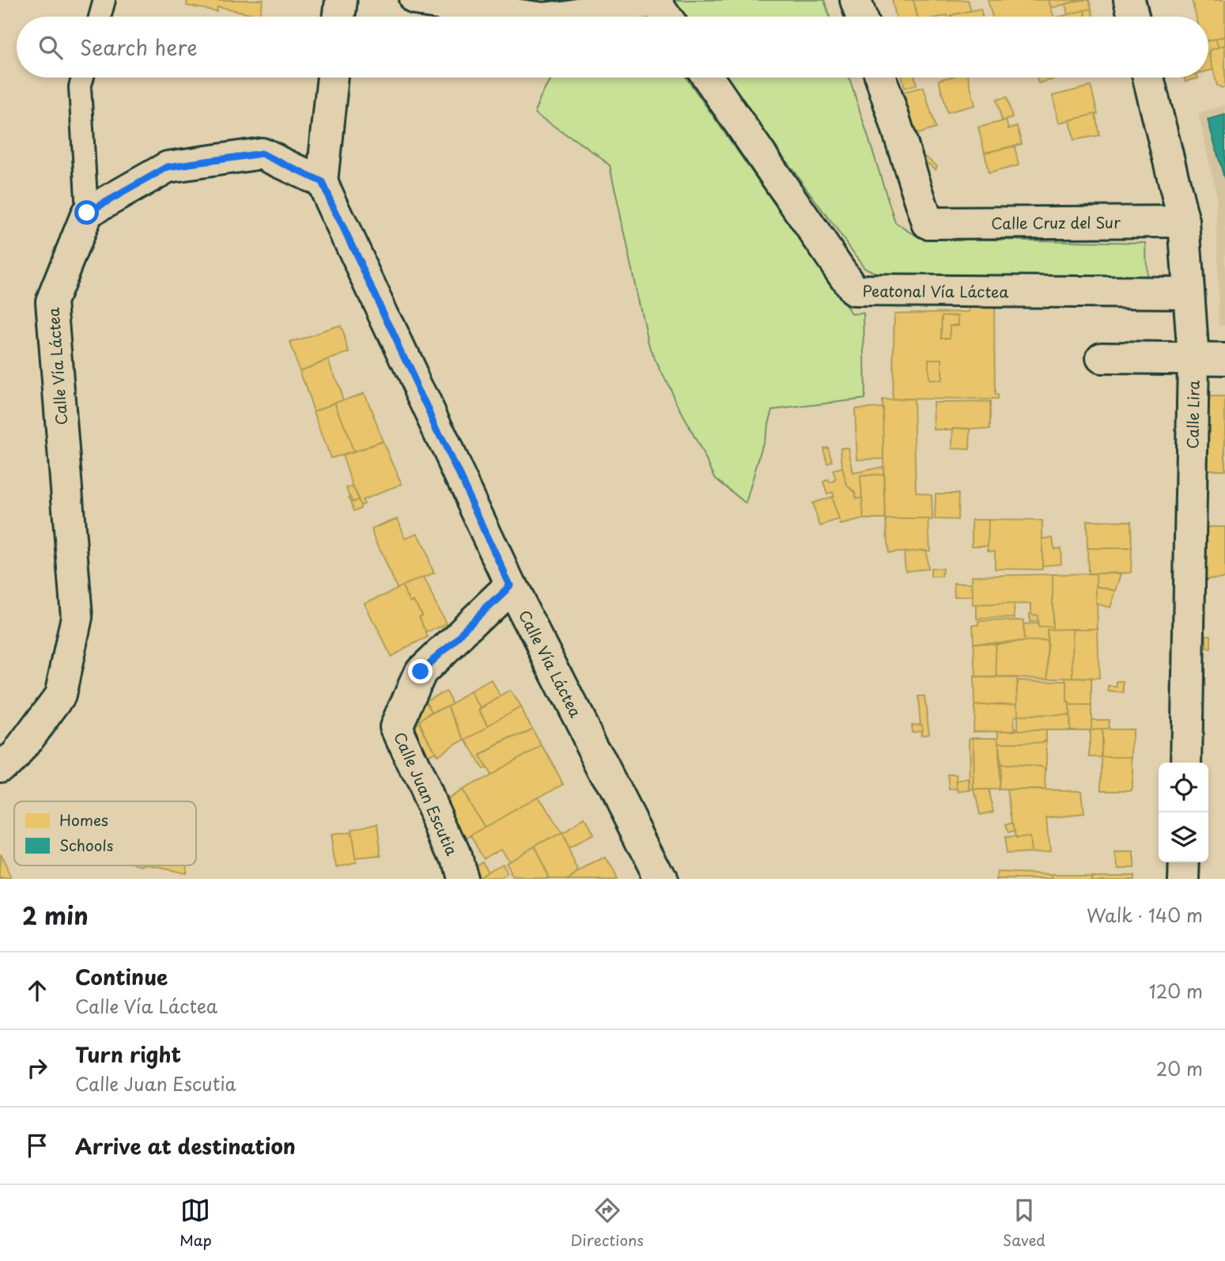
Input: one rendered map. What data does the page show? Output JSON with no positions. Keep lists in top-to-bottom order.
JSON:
{
  "streets": {
    "street": [
      "Calle Cruz del Sur",
      "Peatonal Vía Láctea",
      "Calle Vía Láctea",
      "Calle Lira",
      "Calle Juan Escutia"
    ]
  },
  "crossings": [
    ["Calle Cruz del Sur", "Calle Lira"],
    ["Peatonal Vía Láctea", "Calle Lira"],
    ["Calle Vía Láctea", "Calle Juan Escutia"]
  ],
  "legend": ["Homes", "Schools"],
  "page": {
    "search": "Search here",
    "heading": ["2 min", "Walk · 140 m"],
    "list": [
      ["Continue", "Calle Vía Láctea", "120 m"],
      ["Turn right", "Calle Juan Escutia", "20 m"],
      "Arrive at destination"
    ],
    "nav": ["Map", "Directions", "Saved"]
  }
}
